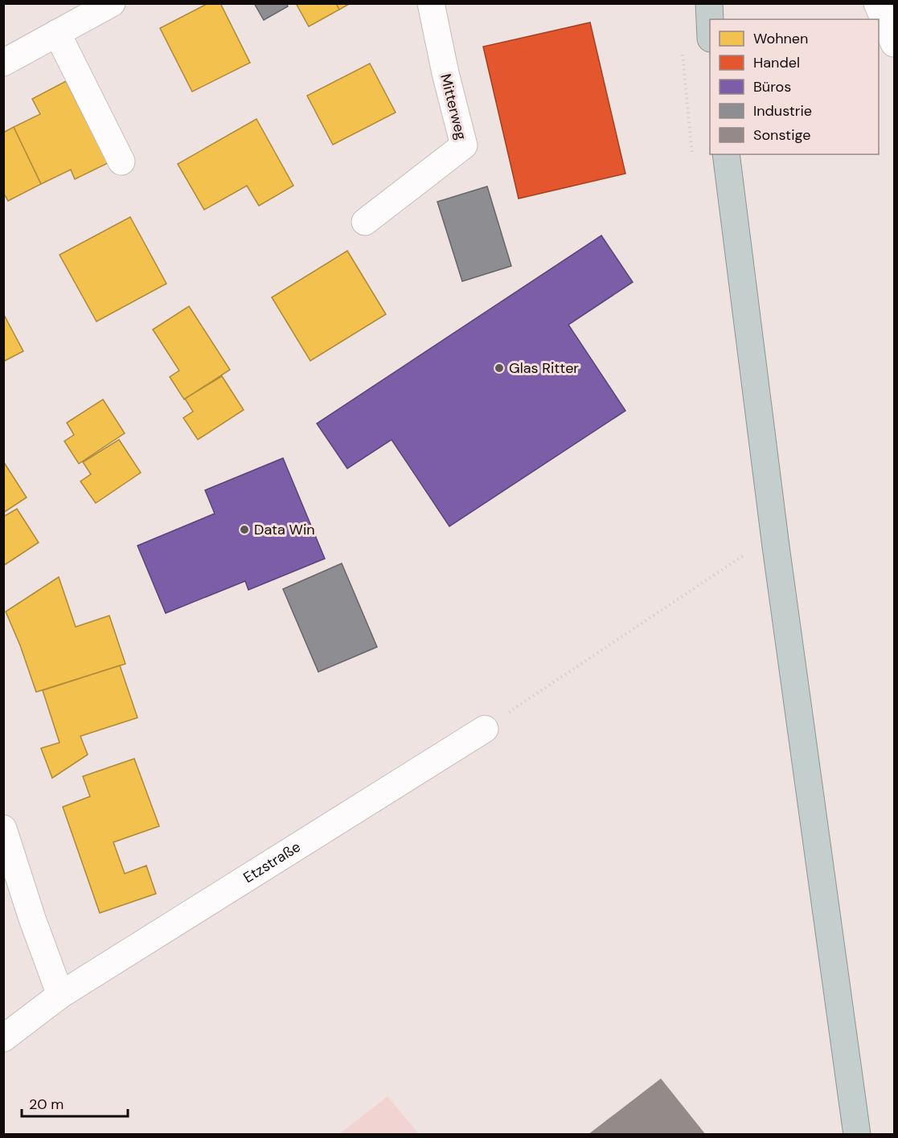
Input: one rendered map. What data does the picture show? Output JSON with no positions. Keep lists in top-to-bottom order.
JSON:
{
  "streets": {
    "street": ["Mitterweg", "Etzstraße"]
  },
  "places": ["Glas Ritter", "Data Win"],
  "legend": [
    "Wohnen",
    "Handel",
    "Büros",
    "Industrie",
    "Sonstige"
  ],
  "scale_bar": "20 m"
}
